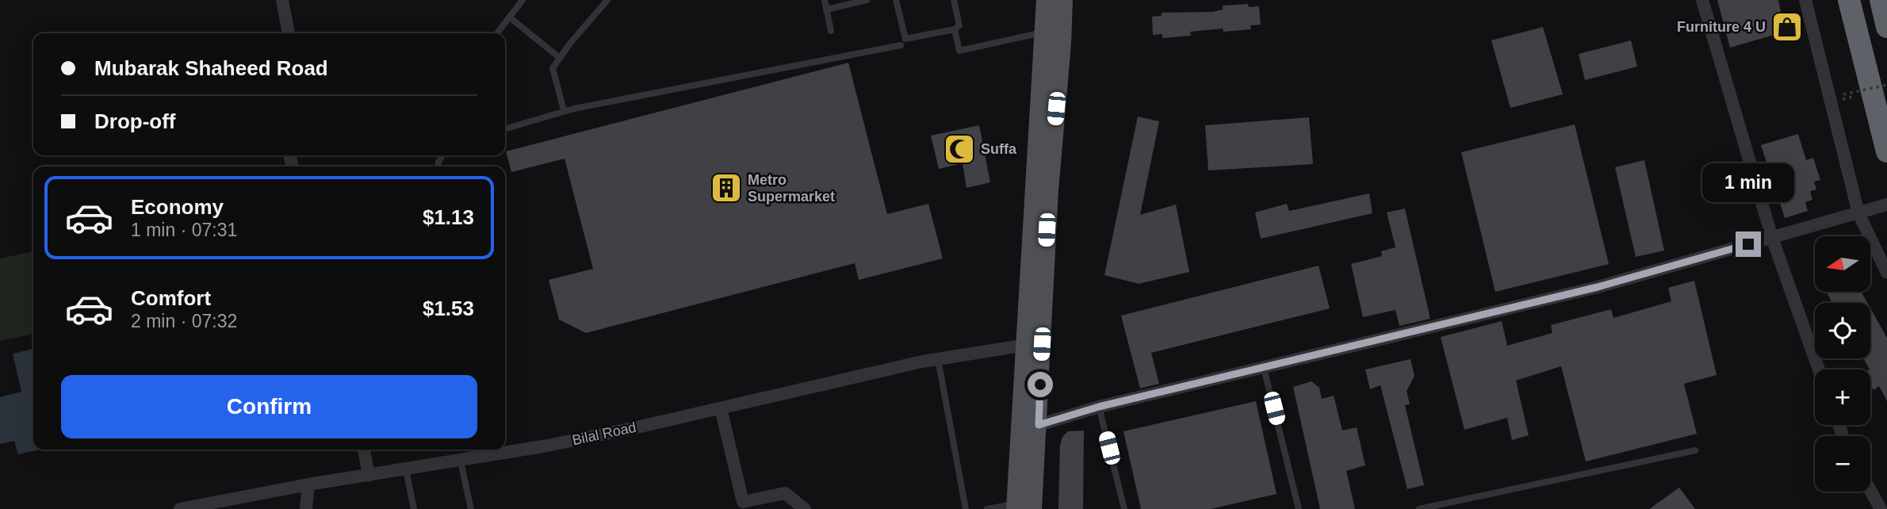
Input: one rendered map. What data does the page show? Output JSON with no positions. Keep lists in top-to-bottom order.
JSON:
{
  "streets": {
    "street": ["Bilal Road"]
  },
  "places": {
    "shop": ["Furniture 4 U"],
    "mosque": ["Suffa"],
    "building": ["Metro Supermarket"]
  },
  "north": "left",
  "page": {
    "banner": ["Mubarak Shaheed Road", "Drop-off"],
    "bubble": "1 min",
    "list": [
      {
        "name": "Economy",
        "note": "1 min · 07:31",
        "value": "$1.13"
      },
      {
        "name": "Comfort",
        "note": "2 min · 07:32",
        "value": "$1.53"
      }
    ],
    "map_buttons": ["+", "−"],
    "buttons": "Confirm"
  }
}
